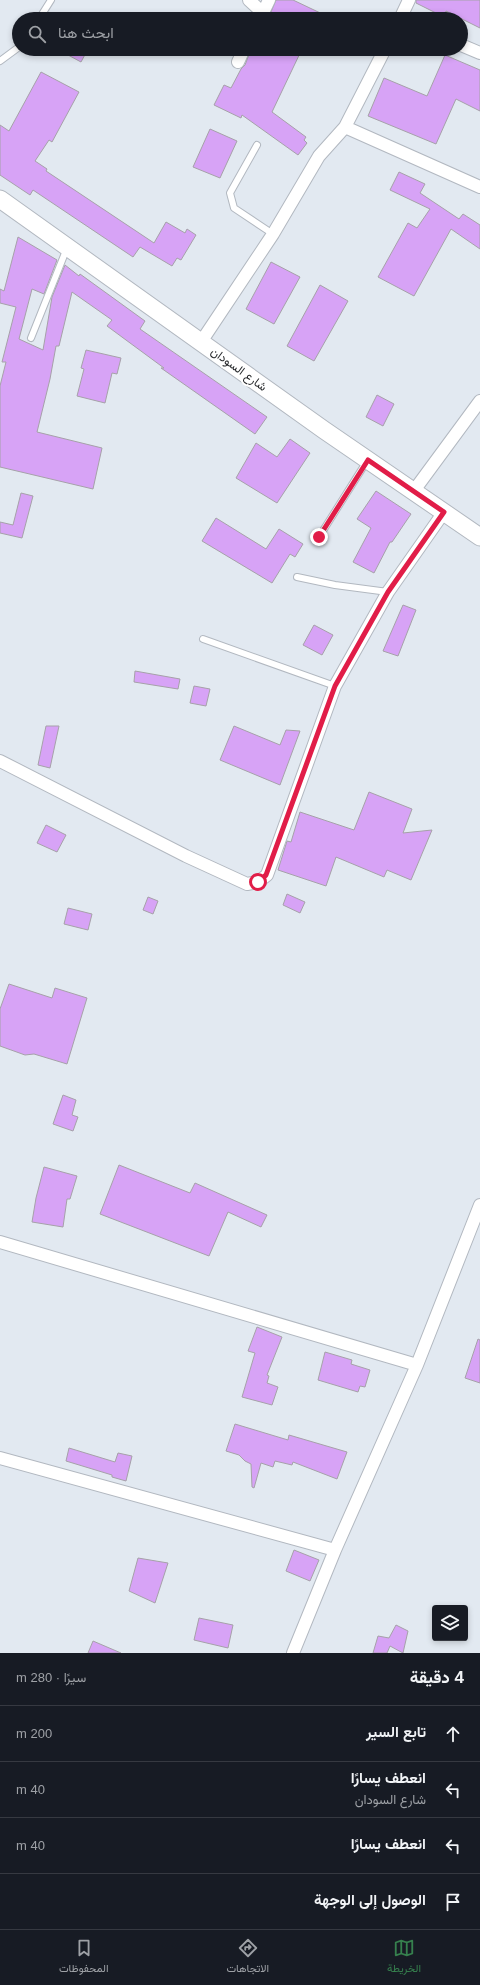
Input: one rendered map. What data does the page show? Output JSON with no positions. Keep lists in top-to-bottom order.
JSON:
{
  "streets": {
    "main road": ["شارع السودان"]
  },
  "page": {
    "search": "ابحث هنا",
    "heading": ["4 دقيقة", "سيرًا · 280 m"],
    "list": [
      ["تابع السير", "200 m"],
      ["انعطف يسارًا", "شارع السودان", "40 m"],
      ["انعطف يسارًا", "40 m"],
      "الوصول إلى الوجهة"
    ],
    "nav": ["الخريطة", "الاتجاهات", "المحفوظات"]
  }
}
